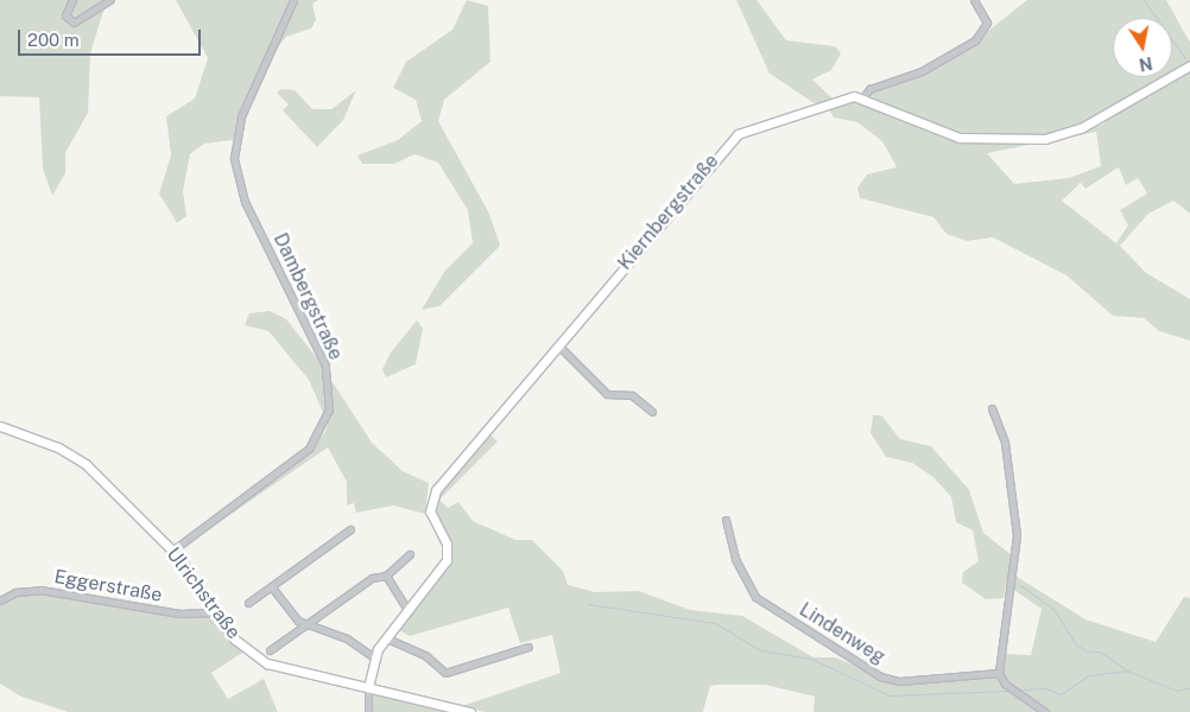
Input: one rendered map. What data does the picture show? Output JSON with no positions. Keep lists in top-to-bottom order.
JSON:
{
  "streets": {
    "street": [
      "Kiernbergstraße",
      "Dambergstraße",
      "Eggerstraße",
      "Ulrichstraße",
      "Lindenweg"
    ]
  },
  "crossings": [
    ["Kiernbergstraße", "Ulrichstraße"],
    ["Dambergstraße", "Ulrichstraße"],
    ["Eggerstraße", "Ulrichstraße"]
  ],
  "scale_bar": "200 m",
  "north": "bottom"
}
